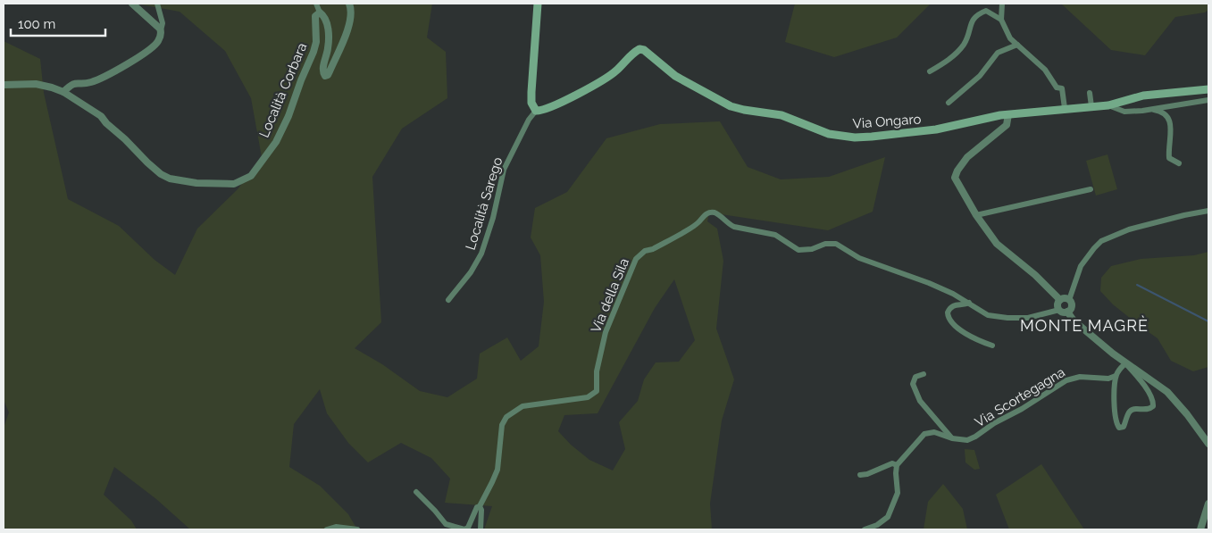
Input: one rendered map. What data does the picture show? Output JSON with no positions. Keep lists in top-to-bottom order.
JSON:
{
  "streets": {
    "main road": ["Via Ongaro"],
    "street": [
      "Località Corbara",
      "Località Sarego",
      "Via della Sila",
      "Via Scortegagna"
    ]
  },
  "crossings": [
    ["Via Ongaro", "Località Sarego"]
  ],
  "districts": ["MONTE MAGRÈ"],
  "scale_bar": "100 m"
}
